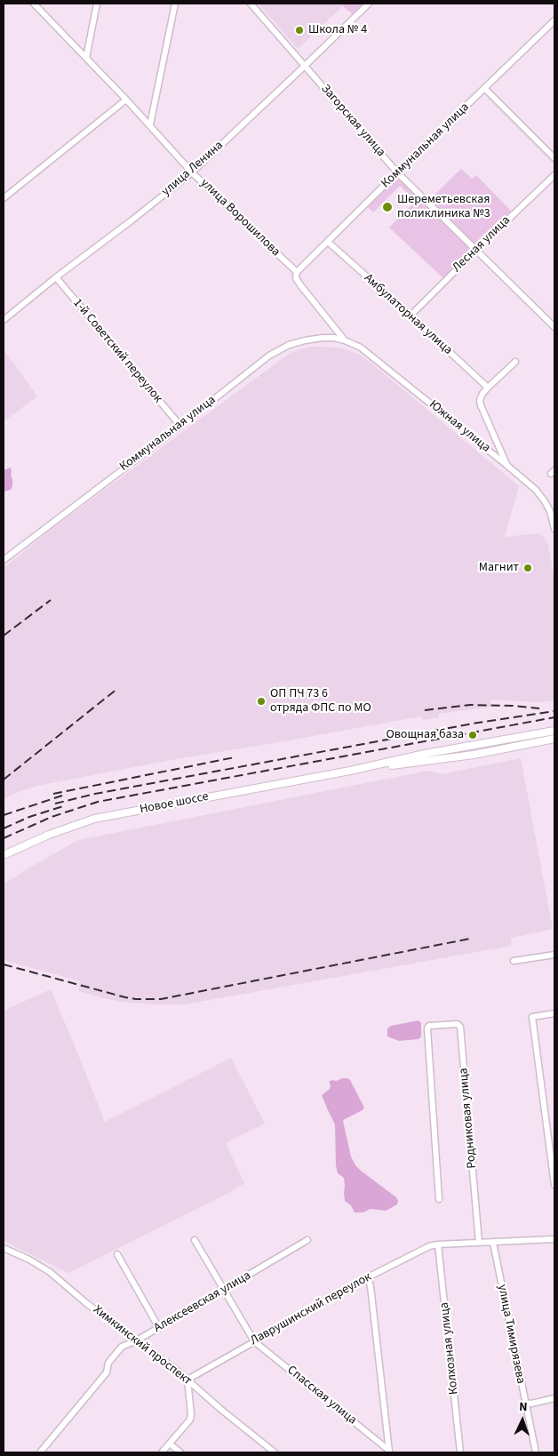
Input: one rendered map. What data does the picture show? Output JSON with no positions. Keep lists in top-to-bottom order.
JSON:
{
  "streets": {
    "main road": ["Новое шоссе"],
    "street": [
      "Загорская улица",
      "Коммунальная улица",
      "улица Ленина",
      "улица Ворошилова",
      "Лесная улица",
      "Амбулаторная улица",
      "1-й Советский переулок",
      "Южная улица",
      "Родниковая улица",
      "Алексеевская улица",
      "Лаврушинский переулок",
      "улица Тимирязева",
      "Химкинский проспект",
      "Колхозная улица",
      "Спасская улица"
    ]
  },
  "crossings": [
    ["Загорская улица", "Коммунальная улица"],
    ["Загорская улица", "улица Ленина"],
    ["Загорская улица", "Лесная улица"],
    ["Коммунальная улица", "улица Ворошилова"],
    ["Коммунальная улица", "Амбулаторная улица"],
    ["Коммунальная улица", "1-й Советский переулок"],
    ["Коммунальная улица", "Южная улица"],
    ["улица Ленина", "улица Ворошилова"],
    ["улица Ленина", "1-й Советский переулок"],
    ["улица Ворошилова", "Южная улица"],
    ["Лесная улица", "Амбулаторная улица"],
    ["Родниковая улица", "Лаврушинский переулок"],
    ["Алексеевская улица", "Химкинский проспект"],
    ["Лаврушинский переулок", "улица Тимирязева"],
    ["Лаврушинский переулок", "Химкинский проспект"],
    ["Лаврушинский переулок", "Колхозная улица"],
    ["Лаврушинский переулок", "Спасская улица"]
  ],
  "places": [
    "Школа № 4",
    "Шереметьевская поликлиника №3",
    "Магнит",
    "ОП ПЧ 73 6 отряда ФПС по МО",
    "Овощная база"
  ],
  "north": "top"
}
